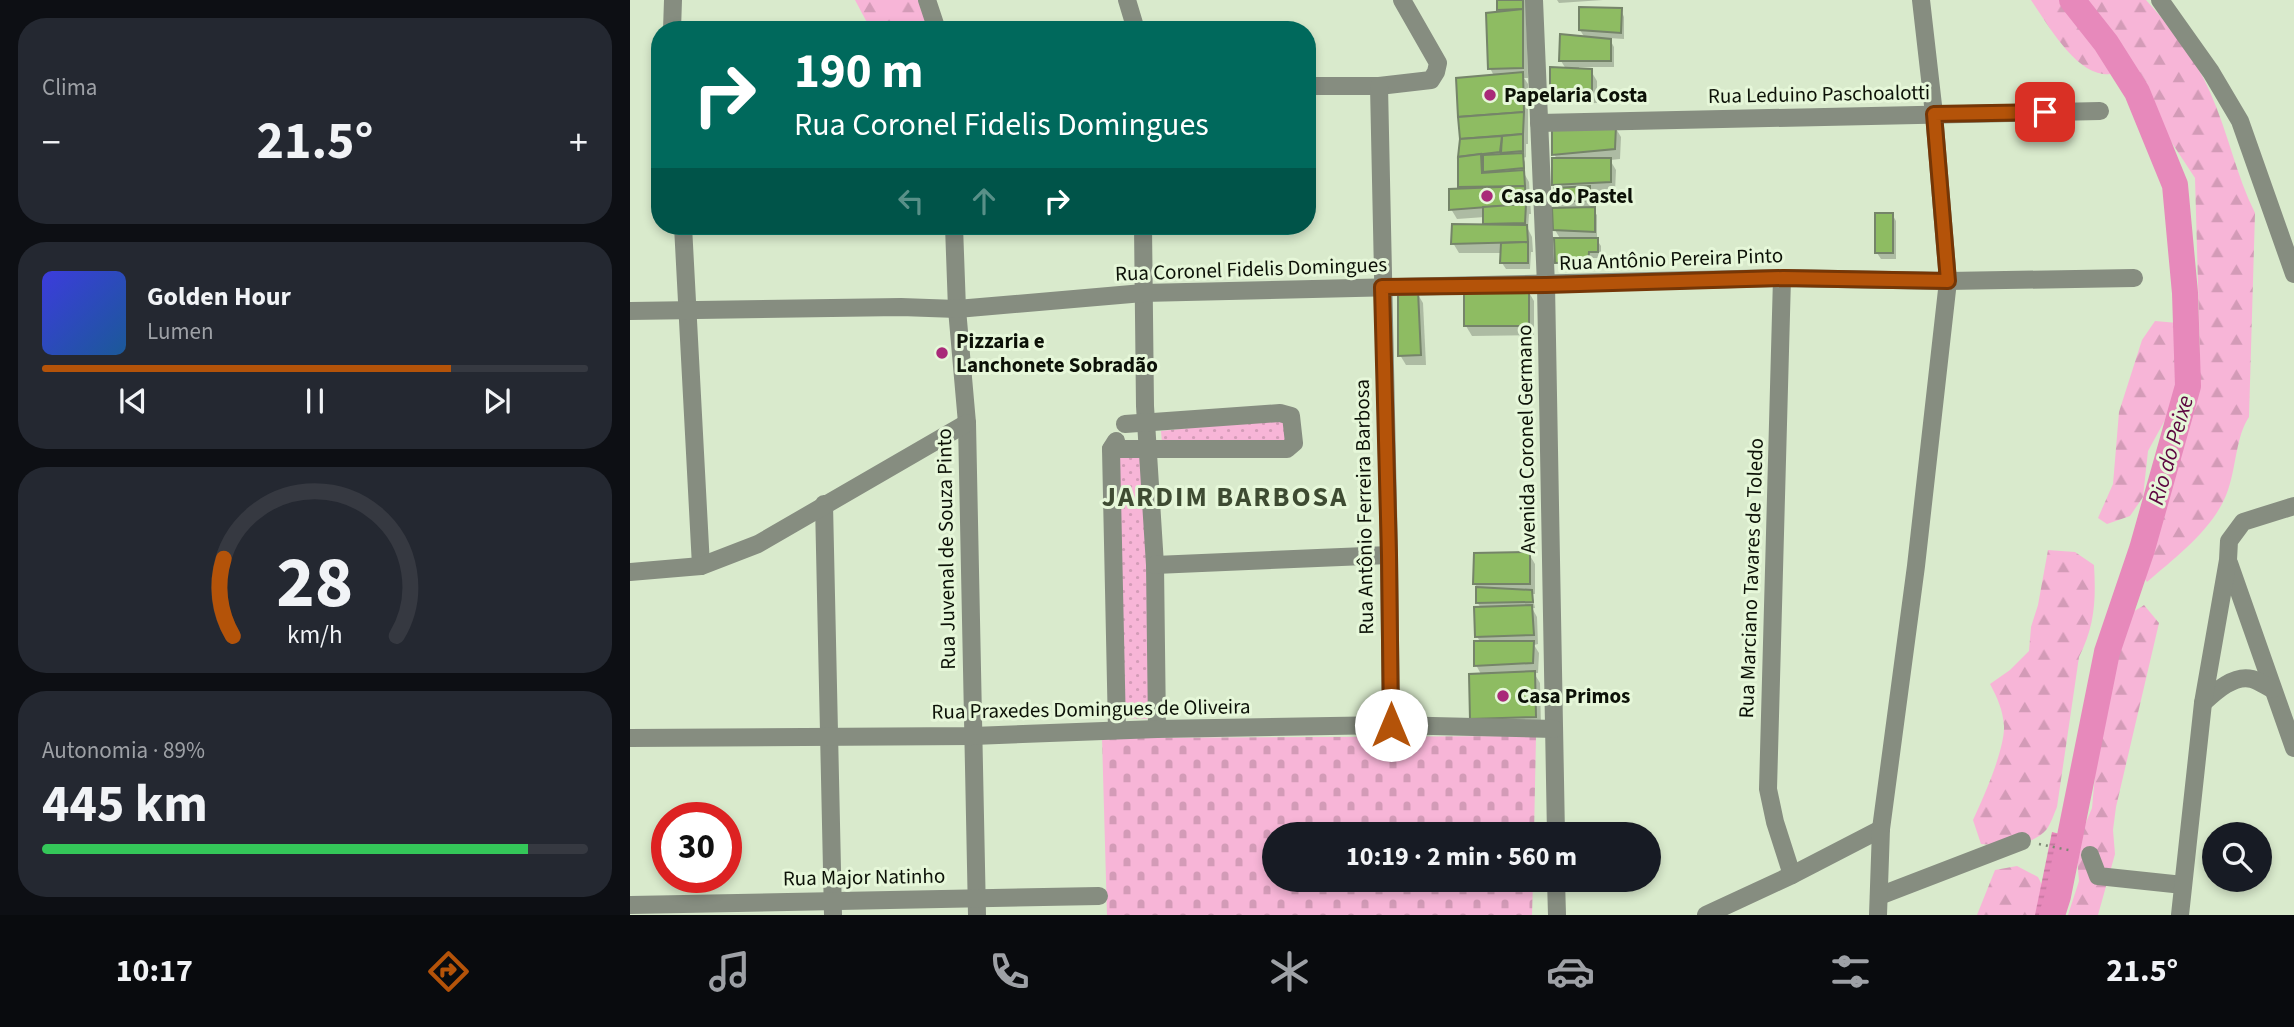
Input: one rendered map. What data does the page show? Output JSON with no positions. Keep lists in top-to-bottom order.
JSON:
{
  "streets": {
    "street": [
      "Rua Leduino Paschoalotti",
      "Rua Antônio Pereira Pinto",
      "Rua Coronel Fidelis Domingues",
      "Avenida Coronel Germano",
      "Rua Antônio Ferreira Barbosa",
      "Rua Juvenal de Souza Pinto",
      "Rua Marciano Tavares de Toledo",
      "Rua Praxedes Domingues de Oliveira",
      "Rua Major Natinho"
    ]
  },
  "crossings": [
    ["Rua Leduino Paschoalotti", "Avenida Coronel Germano"],
    ["Rua Antônio Pereira Pinto", "Rua Coronel Fidelis Domingues"],
    ["Rua Antônio Pereira Pinto", "Avenida Coronel Germano"],
    ["Rua Antônio Pereira Pinto", "Rua Marciano Tavares de Toledo"],
    ["Rua Coronel Fidelis Domingues", "Avenida Coronel Germano"],
    ["Rua Coronel Fidelis Domingues", "Rua Antônio Ferreira Barbosa"],
    ["Rua Coronel Fidelis Domingues", "Rua Juvenal de Souza Pinto"],
    ["Avenida Coronel Germano", "Rua Praxedes Domingues de Oliveira"],
    ["Rua Antônio Ferreira Barbosa", "Rua Praxedes Domingues de Oliveira"],
    ["Rua Juvenal de Souza Pinto", "Rua Praxedes Domingues de Oliveira"],
    ["Rua Juvenal de Souza Pinto", "Rua Major Natinho"]
  ],
  "districts": ["JARDIM BARBOSA"],
  "water": ["Rio do Peixe"],
  "places": [
    "Papelaria Costa",
    "Casa do Pastel",
    "Pizzaria e Lanchonete Sobradão",
    "Casa Primos"
  ],
  "page": {
    "tile": [
      "Clima",
      ["Autonomia · 89%", "445 km"]
    ],
    "turn": ["190 m", "Rua Coronel Fidelis Domingues"],
    "heat": ["−", "21.5°", "+"],
    "song": ["Golden Hour", "Lumen"],
    "limit": "30",
    "trip": "10:19 · 2 min · 560 m",
    "tabs": ["10:17", "21.5°"],
    "gauge": ["28", "km/h"]
  }
}
